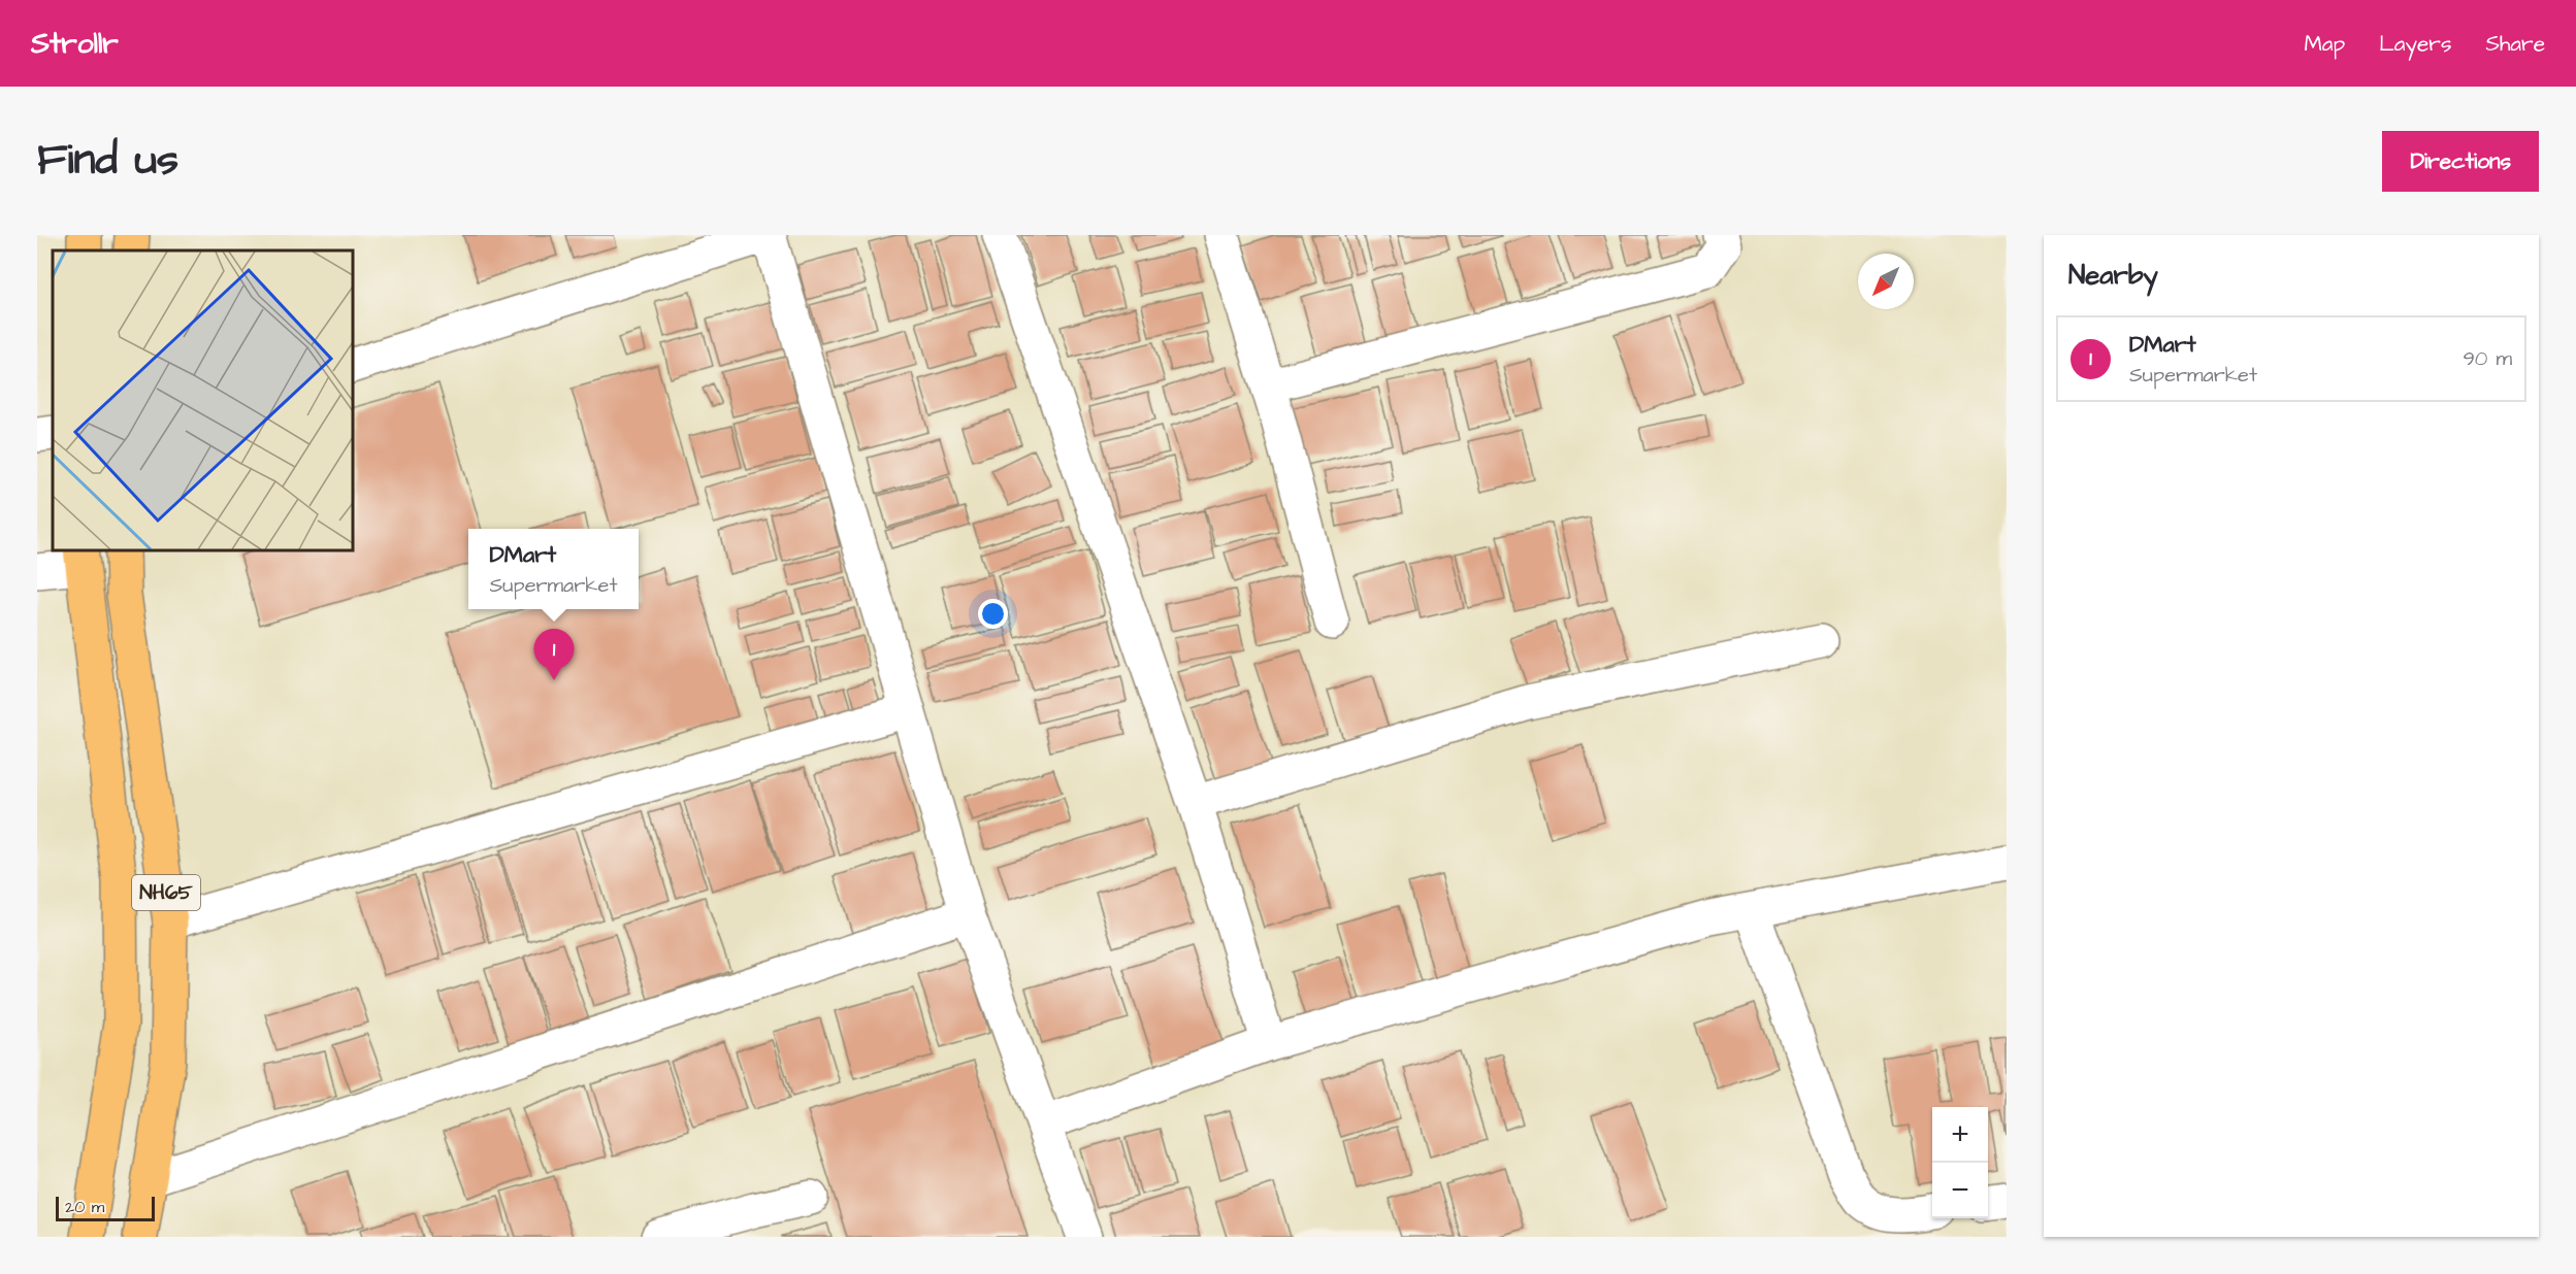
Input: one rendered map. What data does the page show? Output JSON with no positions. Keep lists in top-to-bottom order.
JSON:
{
  "streets": {
    "highway": ["NH65"]
  },
  "scale_bar": "20 m",
  "north": "bottom left",
  "page": {
    "header": "Strollr",
    "nav": ["Map", "Layers", "Share"],
    "title": "Find us",
    "buttons": "Directions",
    "heading": "Nearby",
    "list": [
      {
        "mark": "1",
        "name": "DMart",
        "note": "Supermarket",
        "value": "90 m"
      }
    ],
    "popup": ["DMart", "Supermarket"],
    "pins": "1",
    "map_buttons": ["+", "−"],
    "scale": "20 m"
  }
}
